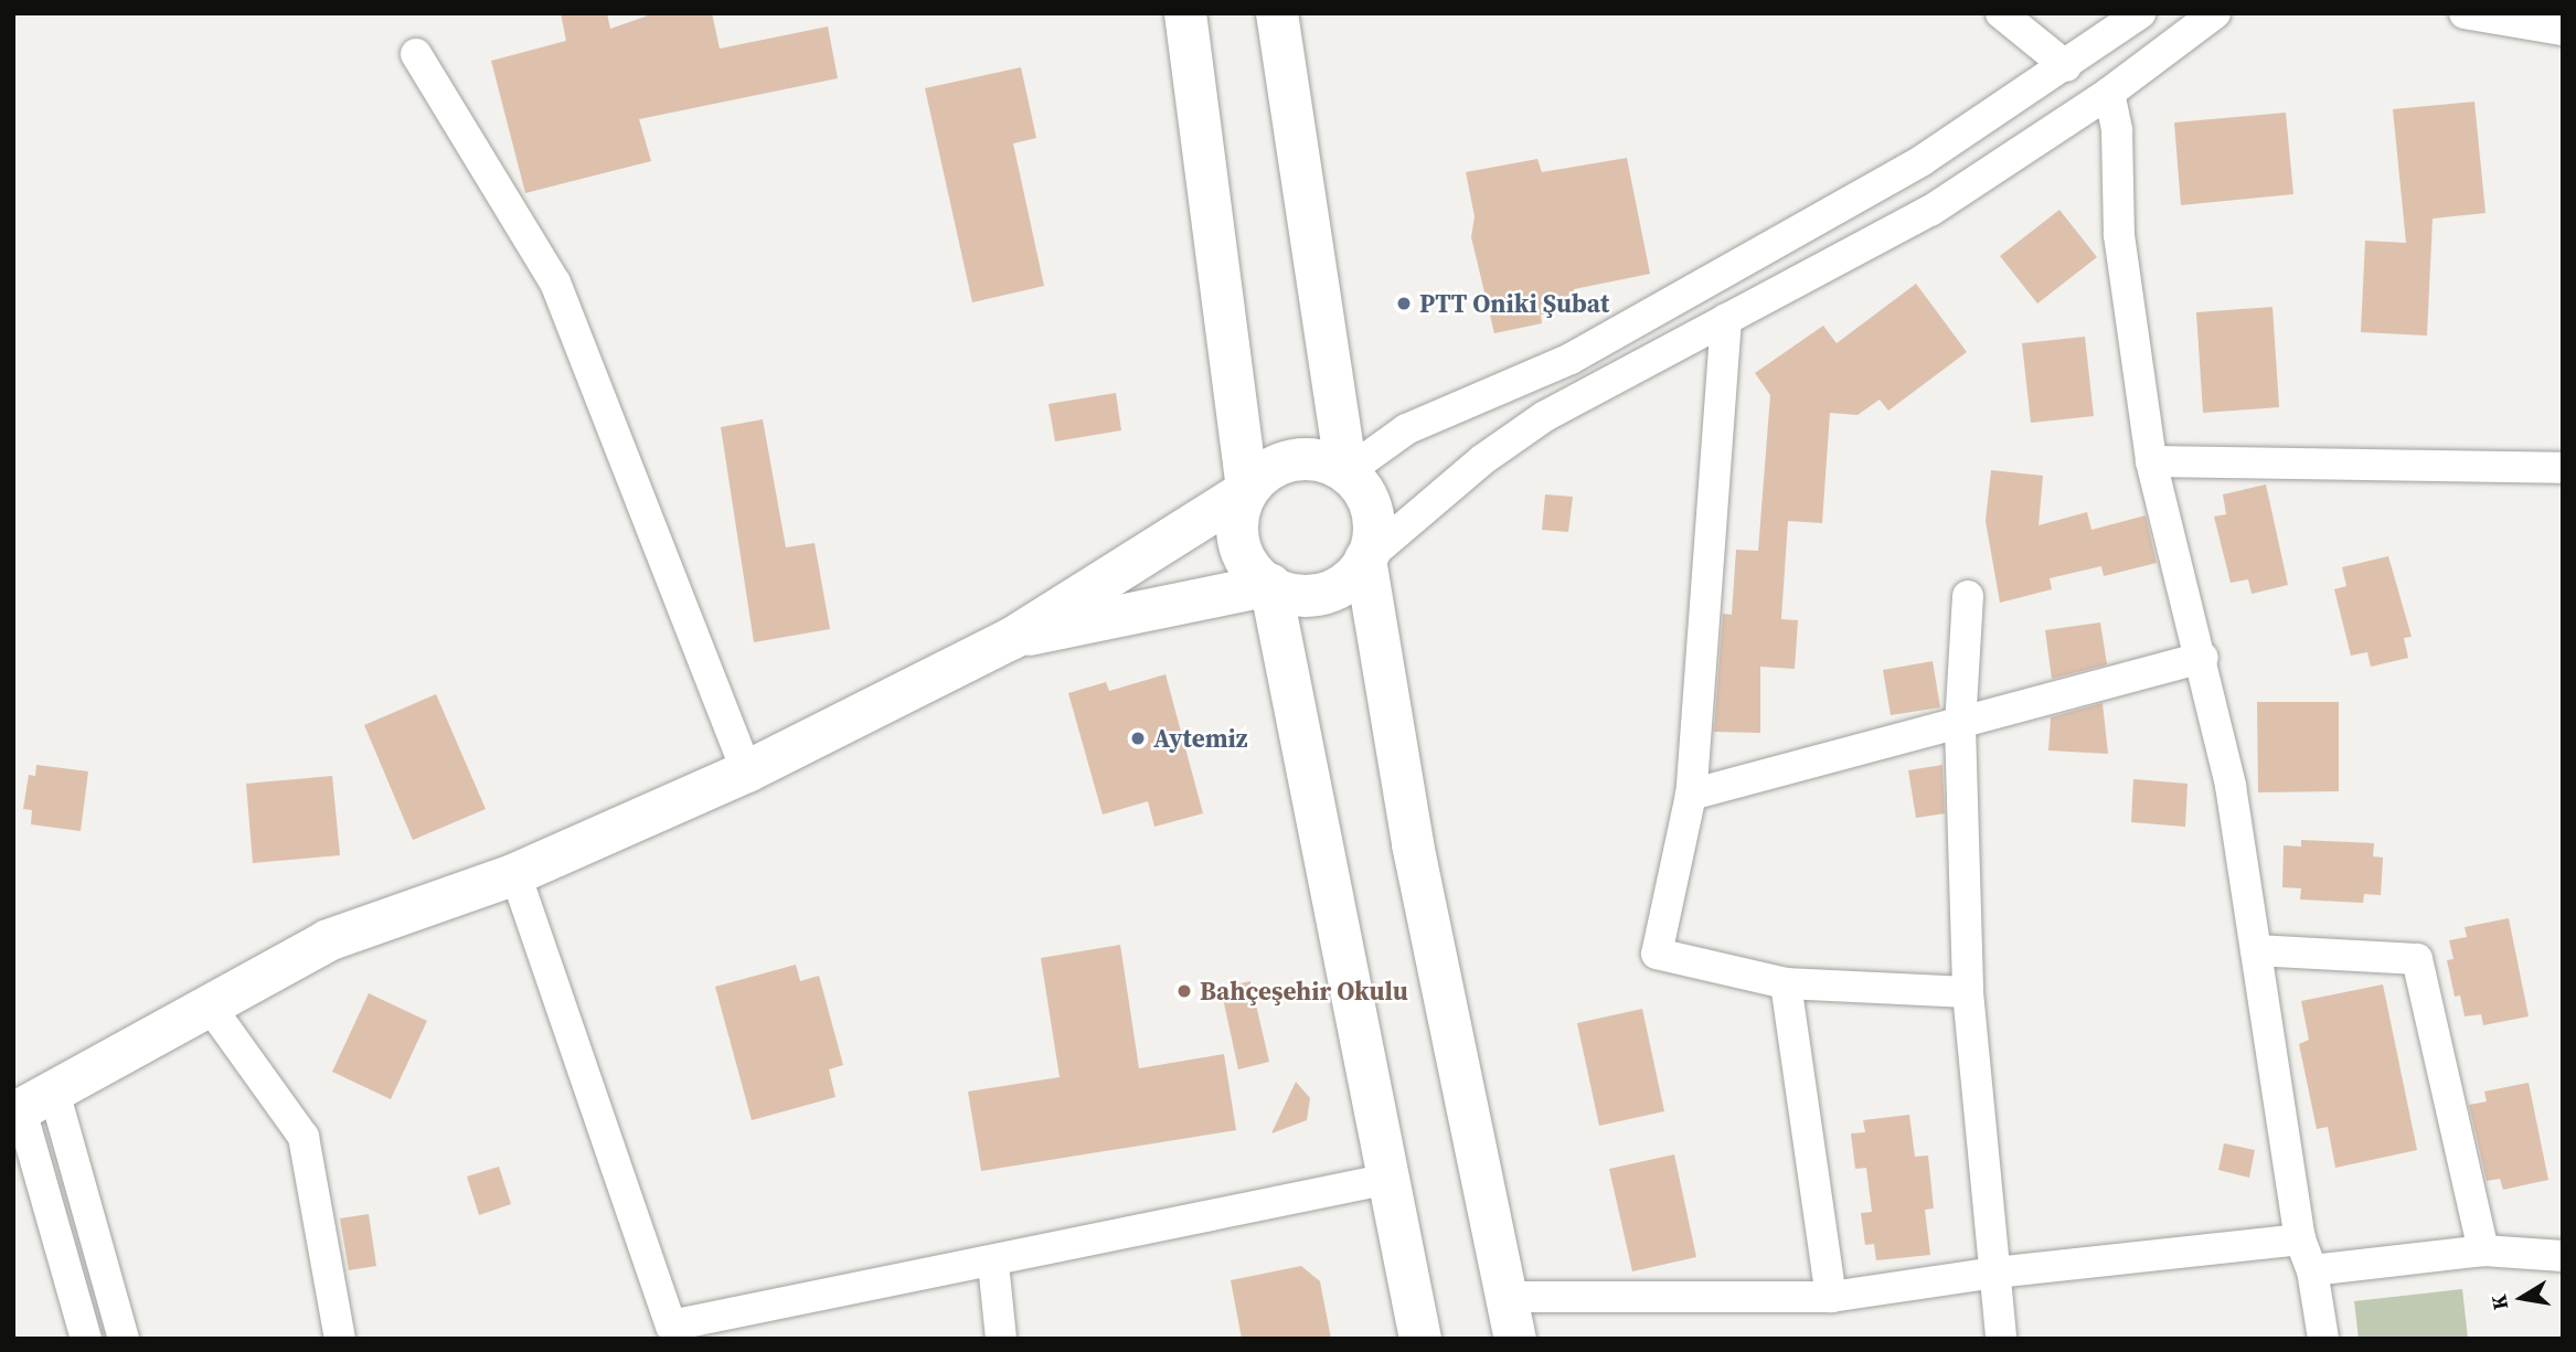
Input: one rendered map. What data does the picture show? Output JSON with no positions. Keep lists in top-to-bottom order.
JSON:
{
  "places": ["PTT Oniki Şubat", "Aytemiz", "Bahçeşehir Okulu"],
  "north": "left"
}
